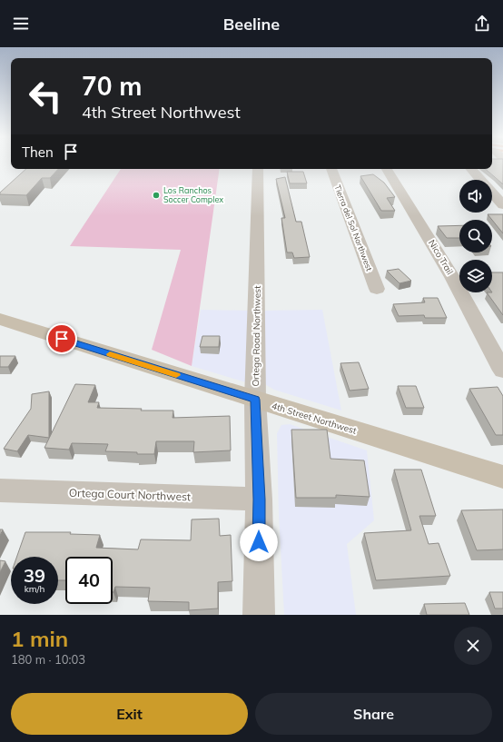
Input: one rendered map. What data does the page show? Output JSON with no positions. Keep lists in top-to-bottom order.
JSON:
{
  "streets": {
    "main road": ["4th Street Northwest"],
    "street": [
      "Tierra del Sol Northwest",
      "Nico Trail",
      "Ortega Road Northwest",
      "Ortega Court Northwest"
    ]
  },
  "crossings": [
    ["Ortega Road Northwest", "4th Street Northwest"],
    ["Ortega Road Northwest", "Ortega Court Northwest"]
  ],
  "places": ["Los Ranchos Soccer Complex"],
  "page": {
    "header": "Beeline",
    "turn": ["70 m", "4th Street Northwest"],
    "then": "Then",
    "speed": "39 km/h",
    "limit": "40",
    "heading": ["1 min", "180 m · 10:03"],
    "buttons": ["Exit", "Share"]
  }
}
